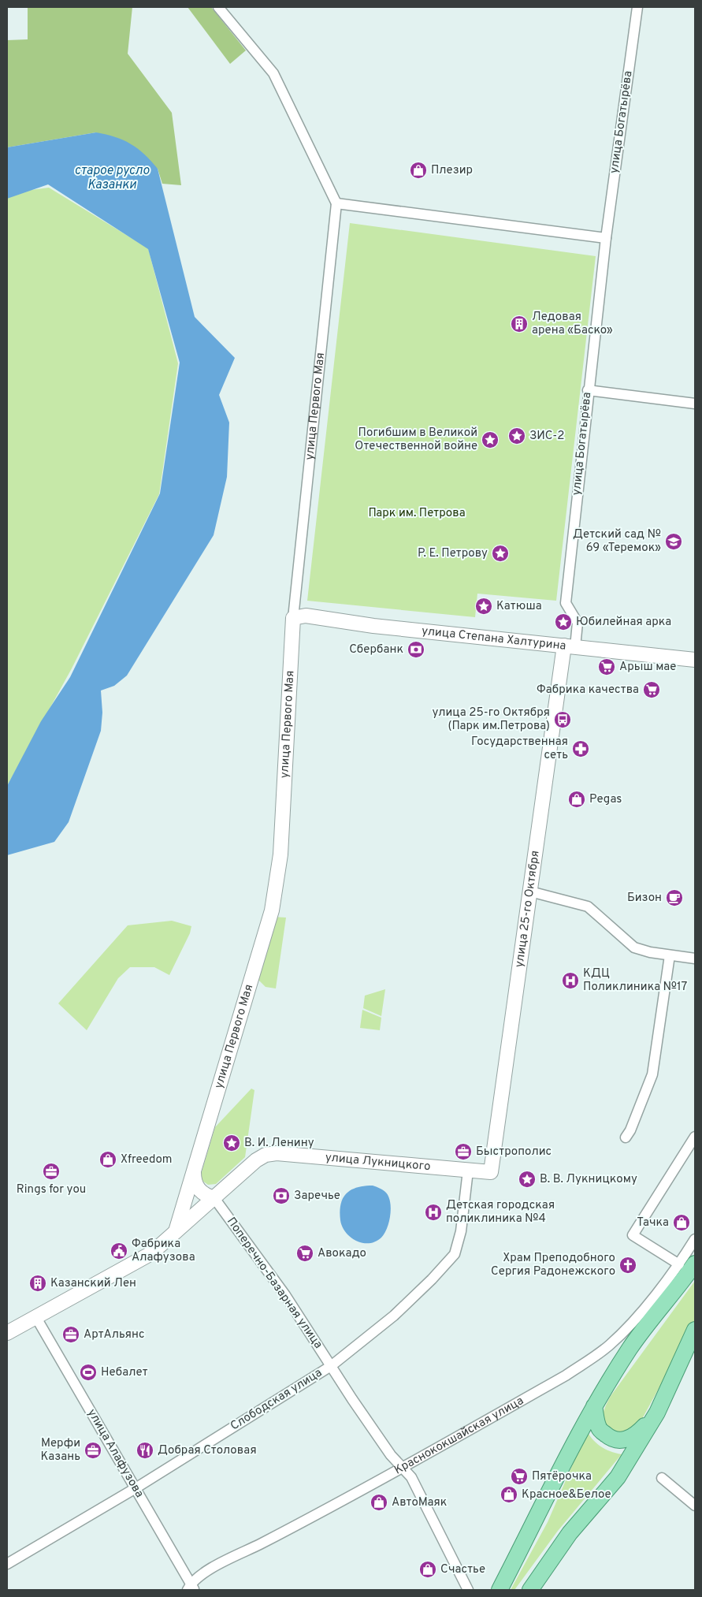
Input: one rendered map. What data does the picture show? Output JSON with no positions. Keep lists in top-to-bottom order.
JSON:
{
  "streets": {
    "street": [
      "улица Богатырёва",
      "улица Первого Мая",
      "улица Степана Халтурина",
      "улица 25-го Октября",
      "улица Лукницкого",
      "Поперечно-Базарная улица",
      "Слободская улица",
      "Краснококшайская улица",
      "улица Алафузова"
    ]
  },
  "crossings": [
    ["улица Богатырёва", "улица Степана Халтурина"],
    ["улица Богатырёва", "улица 25-го Октября"],
    ["улица Первого Мая", "улица Степана Халтурина"],
    ["улица Первого Мая", "улица Лукницкого"],
    ["улица Степана Халтурина", "улица 25-го Октября"],
    ["улица 25-го Октября", "улица Лукницкого"],
    ["улица Лукницкого", "Поперечно-Базарная улица"],
    ["улица Лукницкого", "Слободская улица"],
    ["улица Лукницкого", "улица Алафузова"],
    ["Поперечно-Базарная улица", "Слободская улица"],
    ["Поперечно-Базарная улица", "Краснококшайская улица"],
    ["Слободская улица", "улица Алафузова"],
    ["Краснококшайская улица", "улица Алафузова"]
  ],
  "water": ["старое русло Казанки"],
  "parks": ["Парк им. Петрова"],
  "places": {
    "shop": [
      "Плезир",
      "Pegas",
      "Xfreedom",
      "Тачка",
      "Красное&Белое",
      "АвтоМаяк",
      "Счастье"
    ],
    "building": ["Ледовая арена «Баско»", "Казанский Лен"],
    "place": [
      "ЗИС-2",
      "Погибшим в Великой Отечественной войне",
      "Р. Е. Петрову",
      "Катюша",
      "Юбилейная арка",
      "В. И. Ленину",
      "В. В. Лукницкому"
    ],
    "school or university": ["Детский сад № 69 «Теремок»"],
    "bank": ["Сбербанк", "Заречье"],
    "supermarket": [
      "Арыш мае",
      "Фабрика качества",
      "Авокадо",
      "Пятёрочка"
    ],
    "bus stop": ["улица 25-го Октября (Парк им.Петрова)"],
    "pharmacy": ["Государственная сеть"],
    "cafe": ["Бизон"],
    "hospital": ["КДЦ Поликлиника №17", "Детская городская поликлиника №4"],
    "office": [
      "Быстрополис",
      "Rings for you",
      "АртАльянс",
      "Мерфи Казань"
    ],
    "public building": ["Фабрика Алафузова"],
    "church": ["Храм Преподобного Сергия Радонежского"],
    "sports": ["Небалет"],
    "restaurant": ["Добрая Столовая"]
  }
}
